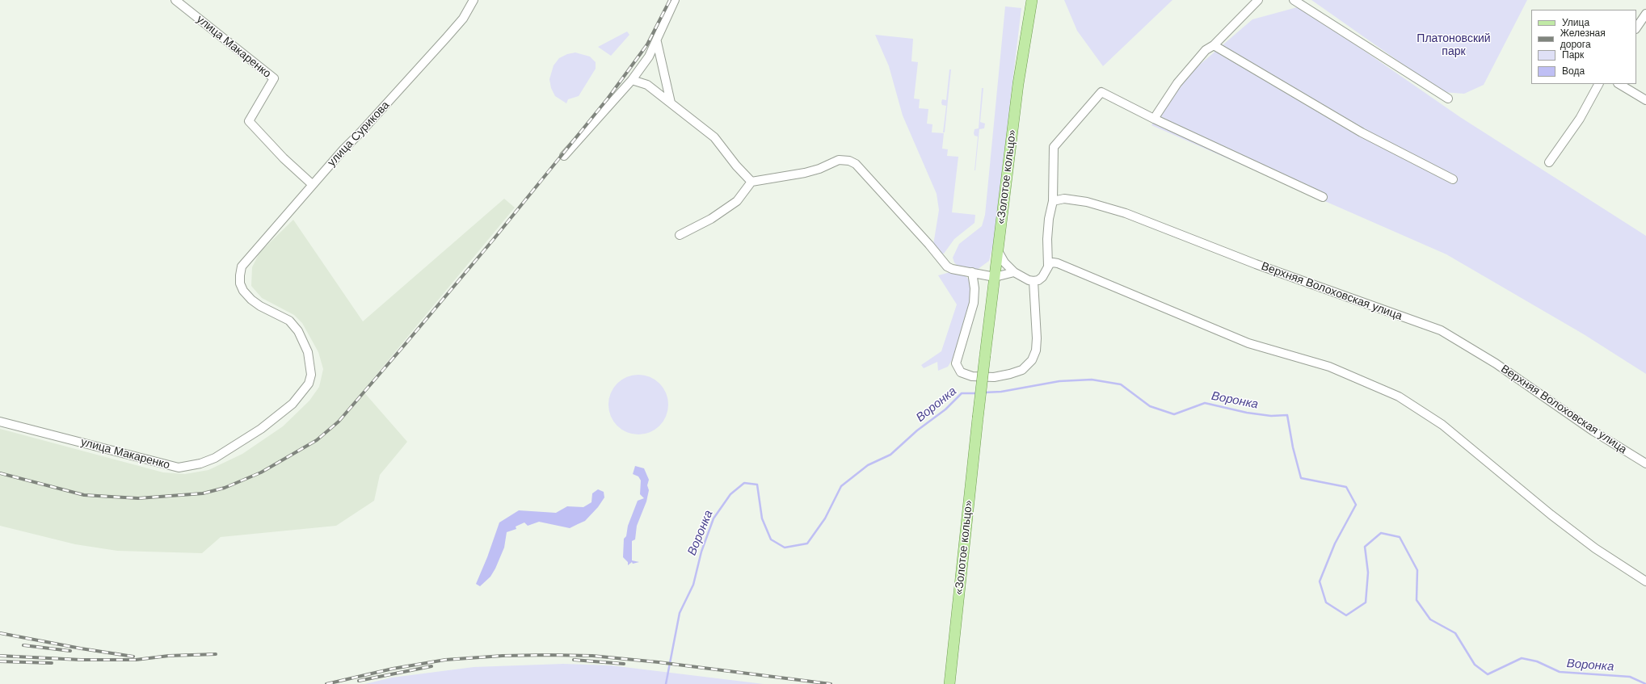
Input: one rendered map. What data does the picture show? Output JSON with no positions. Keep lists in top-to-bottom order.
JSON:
{
  "streets": {
    "main road": ["«Золотое кольцо»"],
    "street": ["улица Макаренко", "улица Сурикова", "Верхняя Волоховская улица"]
  },
  "crossings": [
    ["улица Макаренко", "улица Сурикова"]
  ],
  "water": ["Воронка"],
  "parks": ["Платоновский парк"],
  "legend": [
    "Улица",
    "Железная дорога",
    "Парк",
    "Вода"
  ]
}
